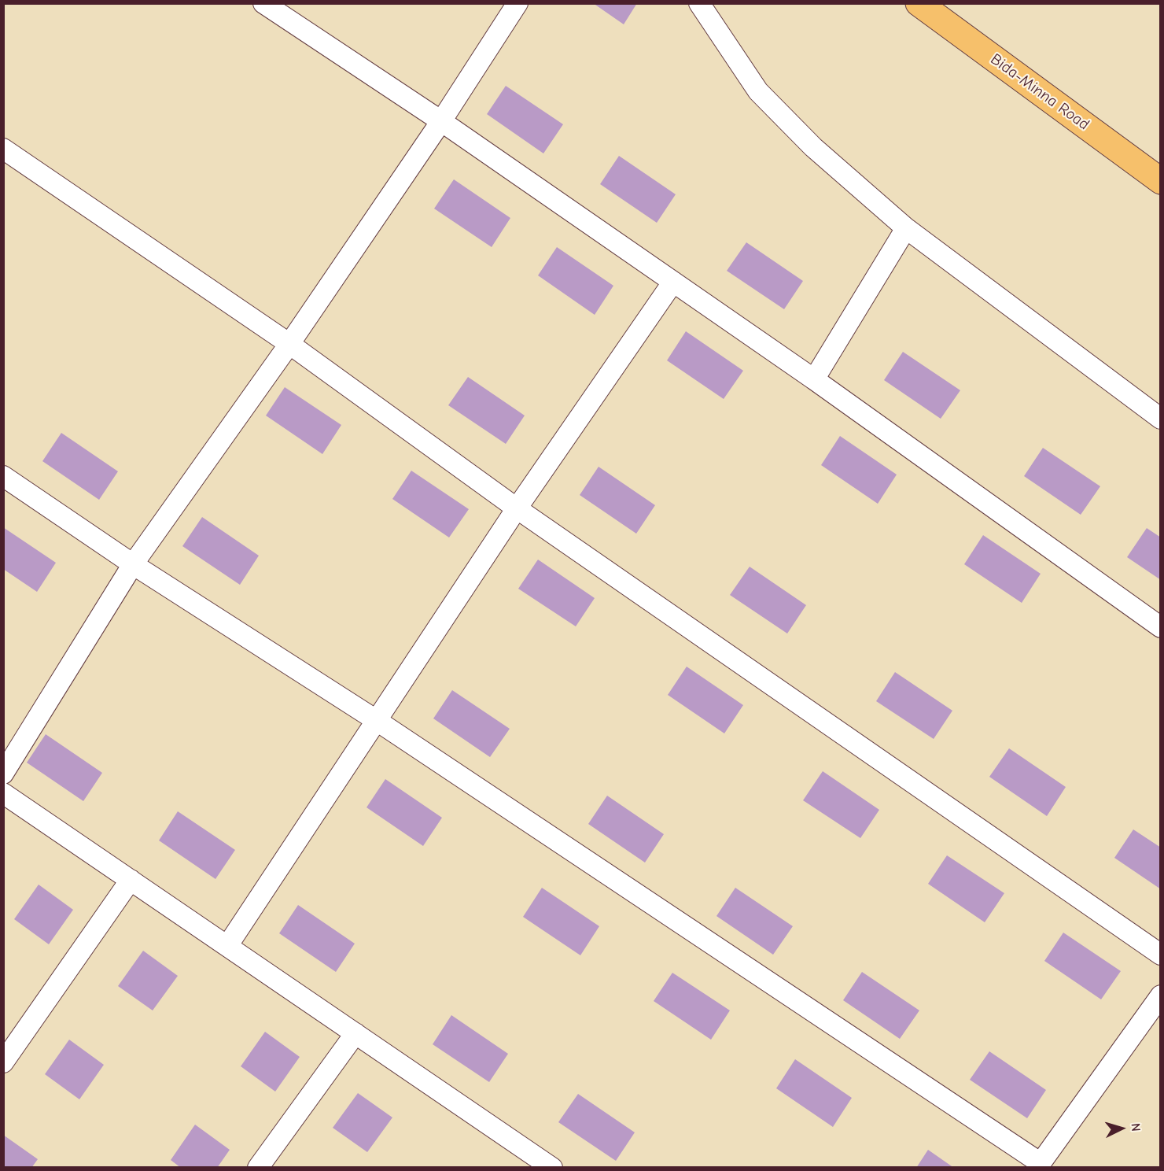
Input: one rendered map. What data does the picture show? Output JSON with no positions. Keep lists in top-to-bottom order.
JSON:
{
  "streets": {
    "main road": ["Bida-Minna Road"]
  },
  "north": "right"
}
